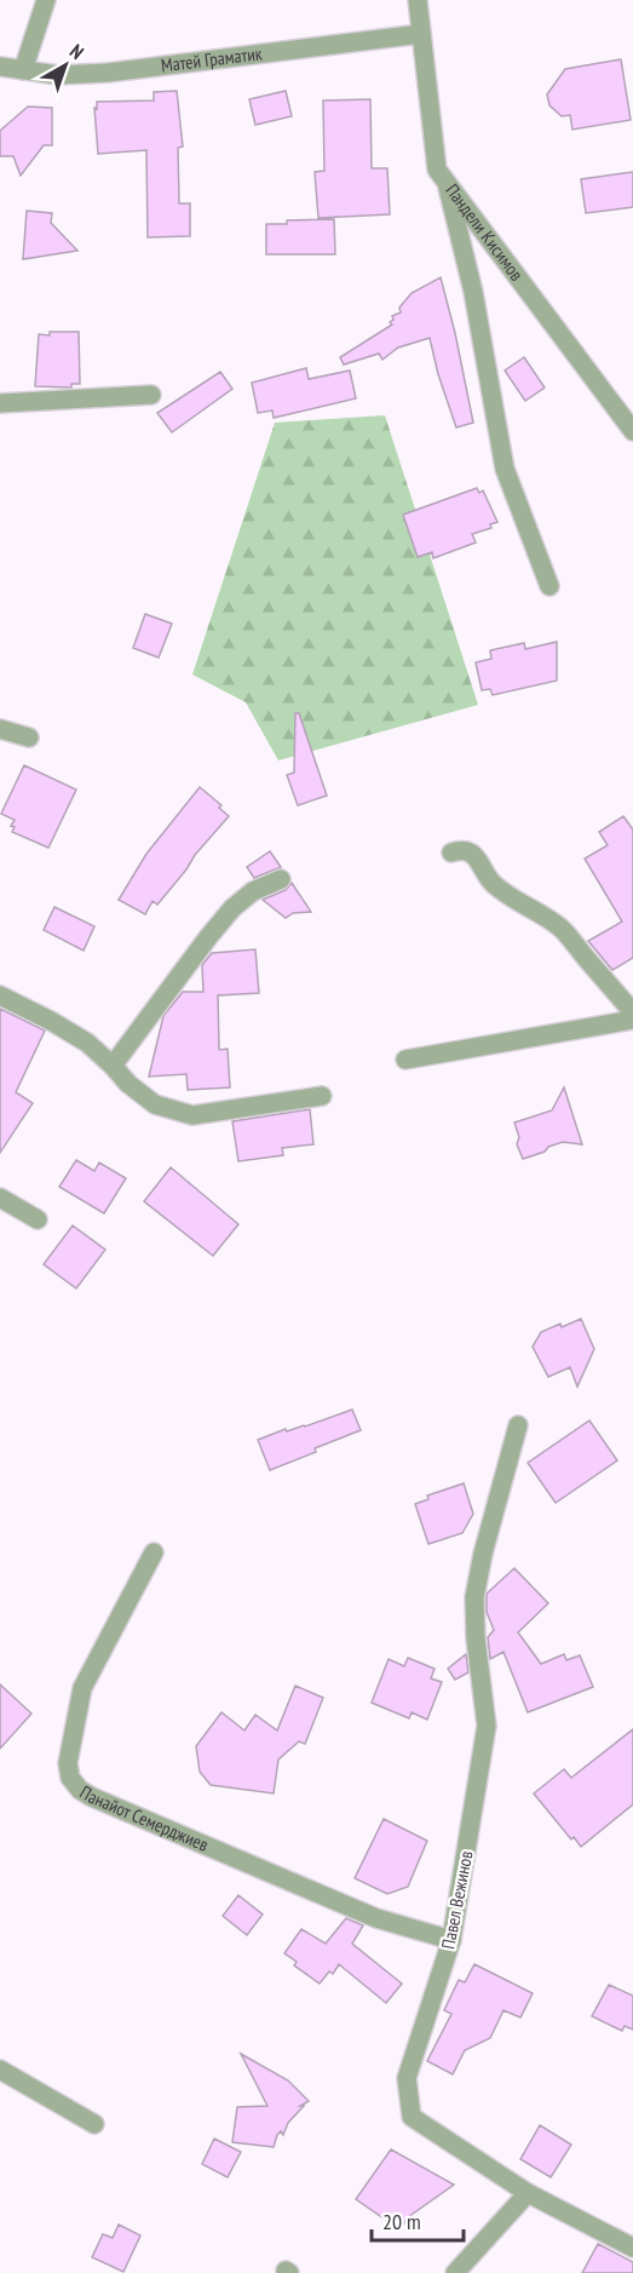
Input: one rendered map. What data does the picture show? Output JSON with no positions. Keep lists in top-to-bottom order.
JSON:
{
  "streets": {
    "street": [
      "Матей Граматик",
      "Пандели Кисимов",
      "Панайот Семерджиев",
      "Павел Вежинов"
    ]
  },
  "crossings": [
    ["Матей Граматик", "Пандели Кисимов"],
    ["Панайот Семерджиев", "Павел Вежинов"]
  ],
  "scale_bar": "20 m",
  "north": "top right"
}
